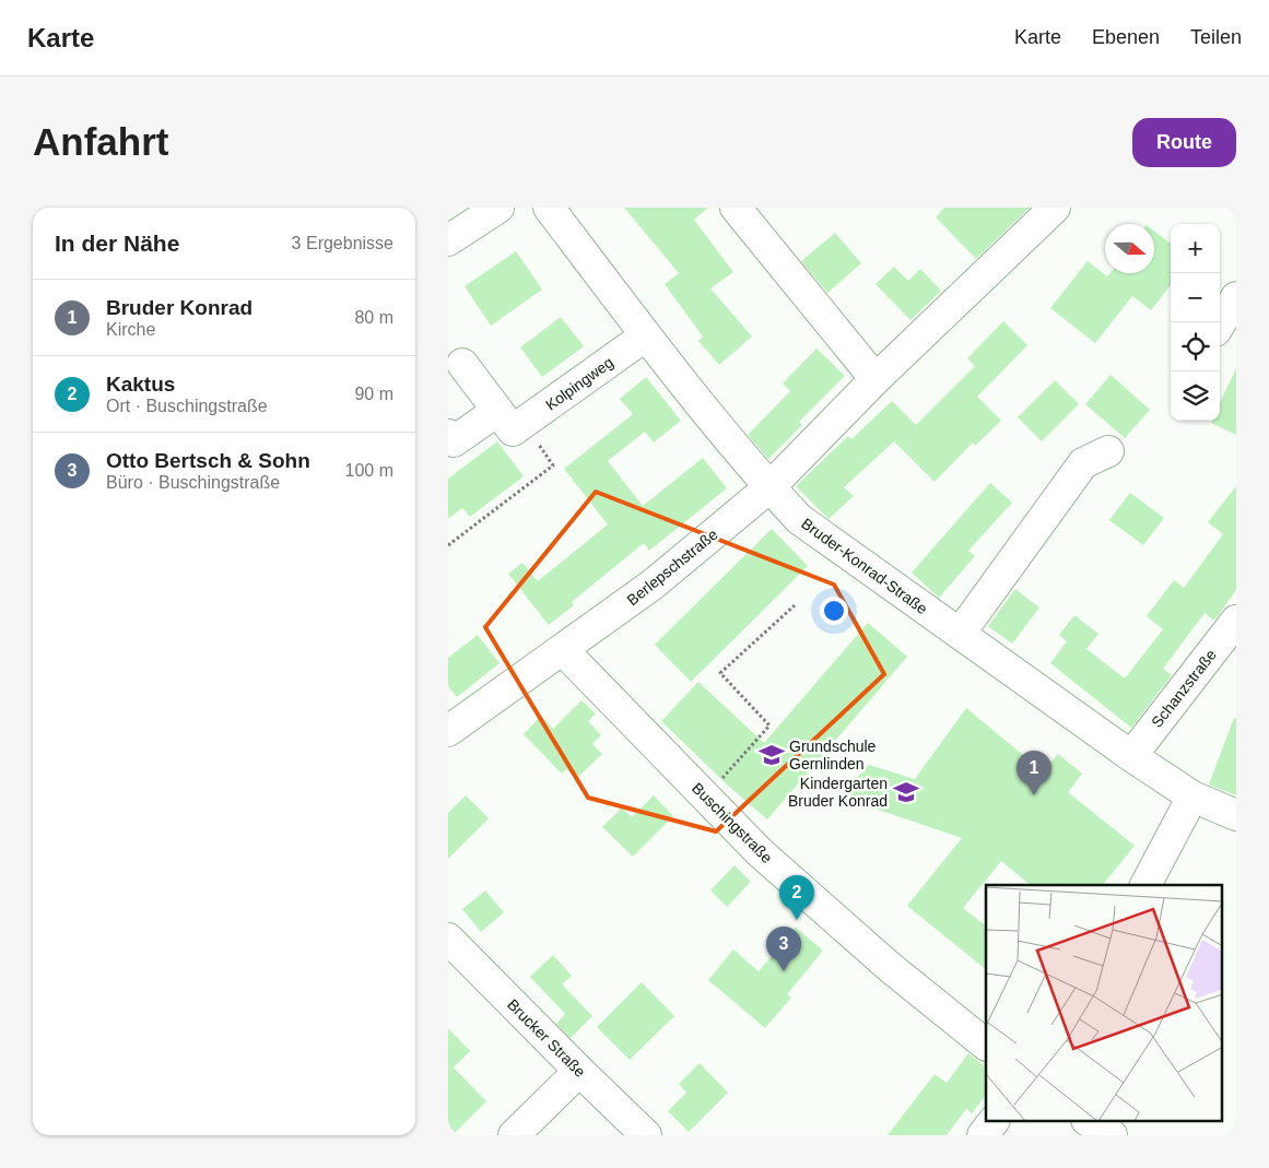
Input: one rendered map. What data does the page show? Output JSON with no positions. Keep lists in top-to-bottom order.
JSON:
{
  "streets": {
    "street": [
      "Kolpingweg",
      "Bruder-Konrad-Straße",
      "Berlepschstraße",
      "Schanzstraße",
      "Buschingstraße",
      "Brucker Straße"
    ]
  },
  "crossings": [
    ["Kolpingweg", "Bruder-Konrad-Straße"],
    ["Bruder-Konrad-Straße", "Berlepschstraße"],
    ["Bruder-Konrad-Straße", "Schanzstraße"],
    ["Berlepschstraße", "Buschingstraße"]
  ],
  "places": {
    "school or university": ["Grundschule Gernlinden", "Kindergarten Bruder Konrad"]
  },
  "north": "right",
  "page": {
    "header": "Karte",
    "nav": ["Karte", "Ebenen", "Teilen"],
    "buttons": "Route",
    "title": "Anfahrt",
    "heading": ["In der Nähe", "3 Ergebnisse"],
    "map_buttons": ["+", "−"],
    "list": [
      {
        "mark": "1",
        "name": "Bruder Konrad",
        "note": "Kirche",
        "value": "80 m"
      },
      {
        "mark": "2",
        "name": "Kaktus",
        "note": "Ort · Buschingstraße",
        "value": "90 m"
      },
      {
        "mark": "3",
        "name": "Otto Bertsch & Sohn",
        "note": "Büro · Buschingstraße",
        "value": "100 m"
      }
    ],
    "pins": ["1", "2", "3"]
  }
}
